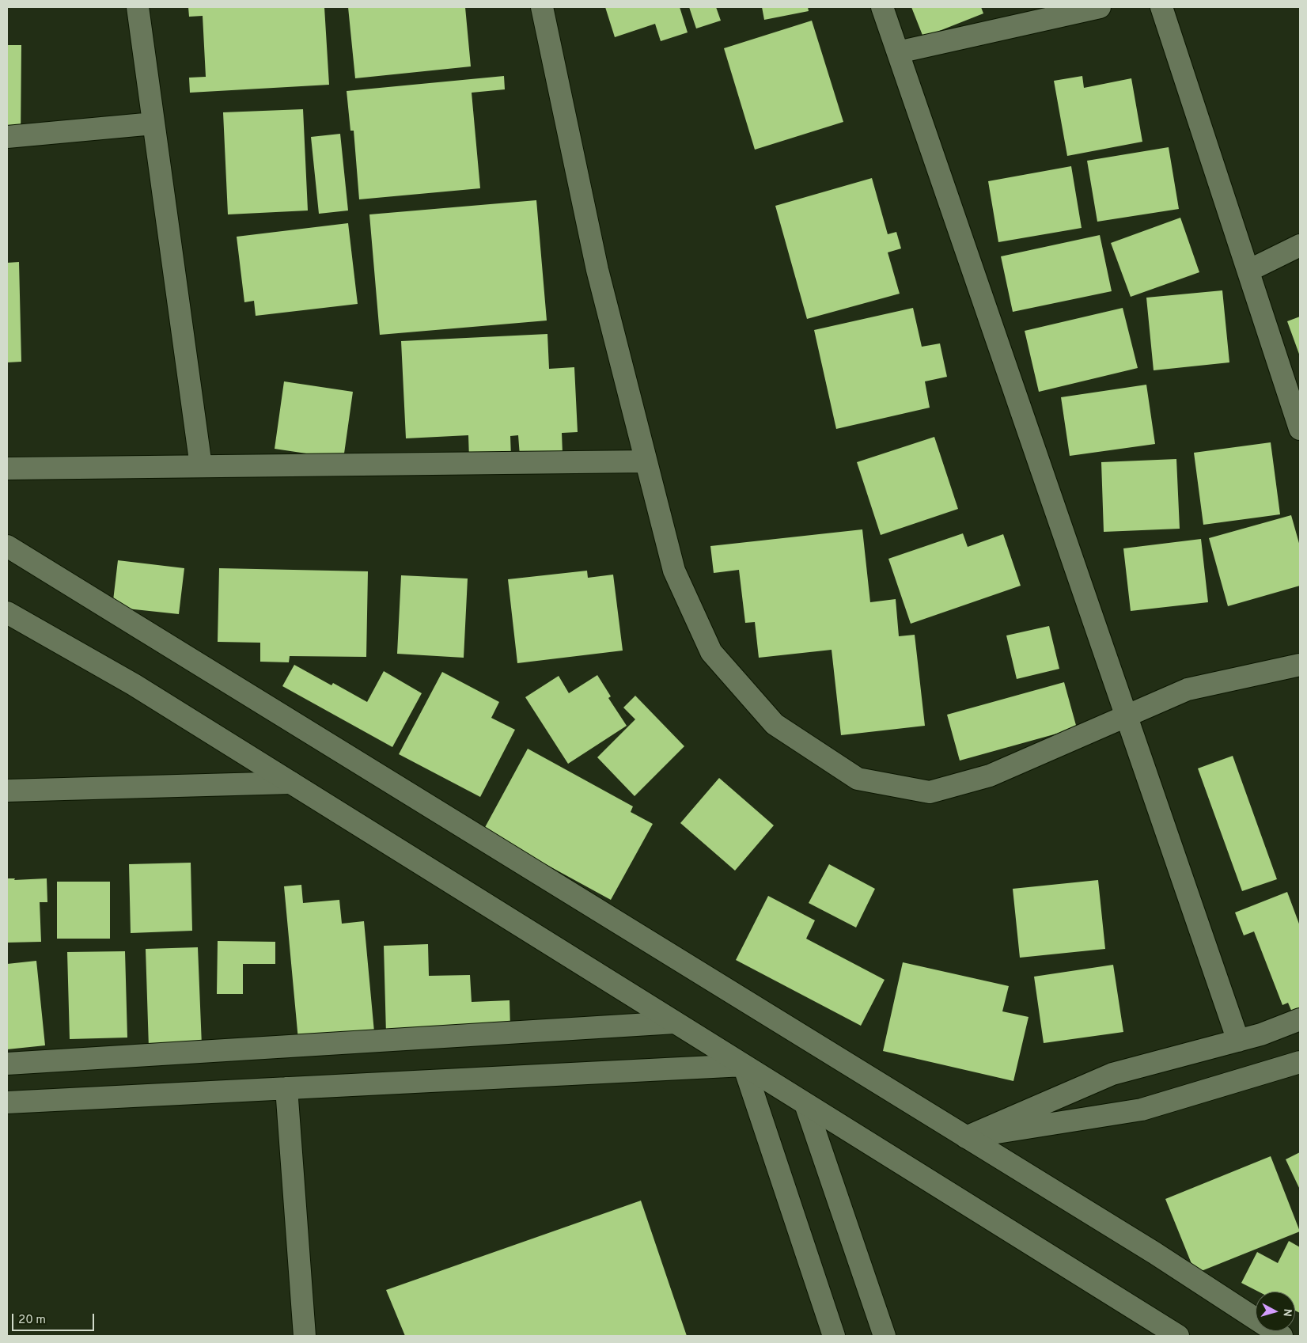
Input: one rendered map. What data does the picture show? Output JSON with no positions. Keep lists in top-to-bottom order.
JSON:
{
  "scale_bar": "20 m",
  "north": "right"
}
